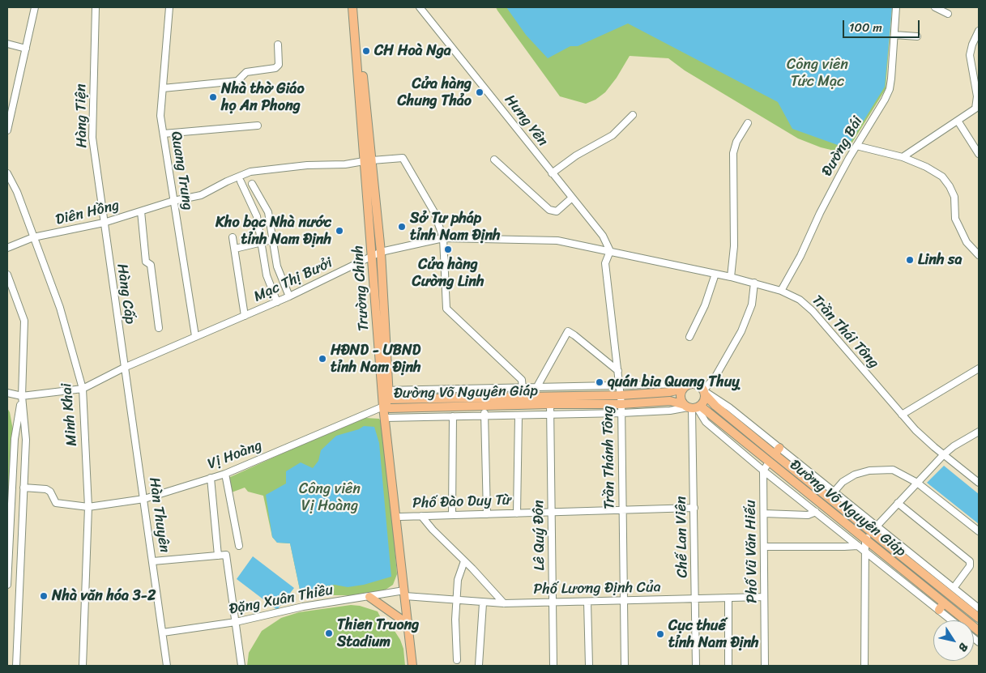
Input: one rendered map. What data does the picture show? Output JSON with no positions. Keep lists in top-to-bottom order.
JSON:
{
  "streets": {
    "main road": ["Trường Chinh", "Đường Võ Nguyên Giáp"],
    "street": [
      "Hàng Tiện",
      "Hưng Yên",
      "Đường Bái",
      "Quang Trung",
      "Diên Hồng",
      "Mạc Thị Bưởi",
      "Hàng Cấp",
      "Trần Thái Tông",
      "Minh Khai",
      "Vị Hoàng",
      "Trần Thánh Tông",
      "Phố Đào Duy Từ",
      "Hàn Thuyên",
      "Lê Quý Đôn",
      "Chế Lan Viên",
      "Phố Vũ Văn Hiếu",
      "Phố Lương Định Của",
      "Đặng Xuân Thiều"
    ]
  },
  "crossings": [
    ["Hàng Tiện", "Diên Hồng"],
    ["Hàng Tiện", "Hàng Cấp"],
    ["Hưng Yên", "Mạc Thị Bưởi"],
    ["Hưng Yên", "Trần Thái Tông"],
    ["Hưng Yên", "Trần Thánh Tông"],
    ["Đường Bái", "Trần Thái Tông"],
    ["Quang Trung", "Diên Hồng"],
    ["Quang Trung", "Mạc Thị Bưởi"],
    ["Diên Hồng", "Mạc Thị Bưởi"],
    ["Diên Hồng", "Trường Chinh"],
    ["Diên Hồng", "Hàng Cấp"],
    ["Diên Hồng", "Minh Khai"],
    ["Mạc Thị Bưởi", "Trường Chinh"],
    ["Mạc Thị Bưởi", "Hàng Cấp"],
    ["Mạc Thị Bưởi", "Trần Thái Tông"],
    ["Mạc Thị Bưởi", "Minh Khai"],
    ["Mạc Thị Bưởi", "Trần Thánh Tông"],
    ["Mạc Thị Bưởi", "Hàn Thuyên"],
    ["Trường Chinh", "Đường Võ Nguyên Giáp"],
    ["Trường Chinh", "Vị Hoàng"],
    ["Trường Chinh", "Phố Đào Duy Từ"],
    ["Trường Chinh", "Đặng Xuân Thiều"],
    ["Hàng Cấp", "Hàn Thuyên"],
    ["Trần Thái Tông", "Trần Thánh Tông"],
    ["Đường Võ Nguyên Giáp", "Vị Hoàng"],
    ["Đường Võ Nguyên Giáp", "Trần Thánh Tông"],
    ["Đường Võ Nguyên Giáp", "Lê Quý Đôn"],
    ["Đường Võ Nguyên Giáp", "Chế Lan Viên"],
    ["Đường Võ Nguyên Giáp", "Phố Vũ Văn Hiếu"],
    ["Minh Khai", "Vị Hoàng"],
    ["Vị Hoàng", "Hàn Thuyên"],
    ["Trần Thánh Tông", "Phố Đào Duy Từ"],
    ["Trần Thánh Tông", "Phố Lương Định Của"],
    ["Phố Đào Duy Từ", "Lê Quý Đôn"],
    ["Phố Đào Duy Từ", "Chế Lan Viên"],
    ["Hàn Thuyên", "Đặng Xuân Thiều"],
    ["Lê Quý Đôn", "Phố Lương Định Của"],
    ["Chế Lan Viên", "Phố Lương Định Của"],
    ["Phố Vũ Văn Hiếu", "Phố Lương Định Của"],
    ["Phố Lương Định Của", "Đặng Xuân Thiều"]
  ],
  "parks": ["Công viên Tức Mạc", "Công viên Vị Hoàng"],
  "places": [
    "CH Hoà Nga",
    "Cửa hàng Chung Thảo",
    "Nhà thờ Giáo họ An Phong",
    "Sở Tư pháp tỉnh Nam Định",
    "Kho bạc Nhà nước tỉnh Nam Định",
    "Cửa hàng Cường Linh",
    "Linh sa",
    "HĐND - UBND tỉnh Nam Định",
    "quán bia Quang Thuỵ",
    "Nhà văn hóa 3-2",
    "Thien Truong Stadium",
    "Cục thuế tỉnh Nam Định"
  ],
  "scale_bar": "100 m",
  "north": "bottom right"
}
